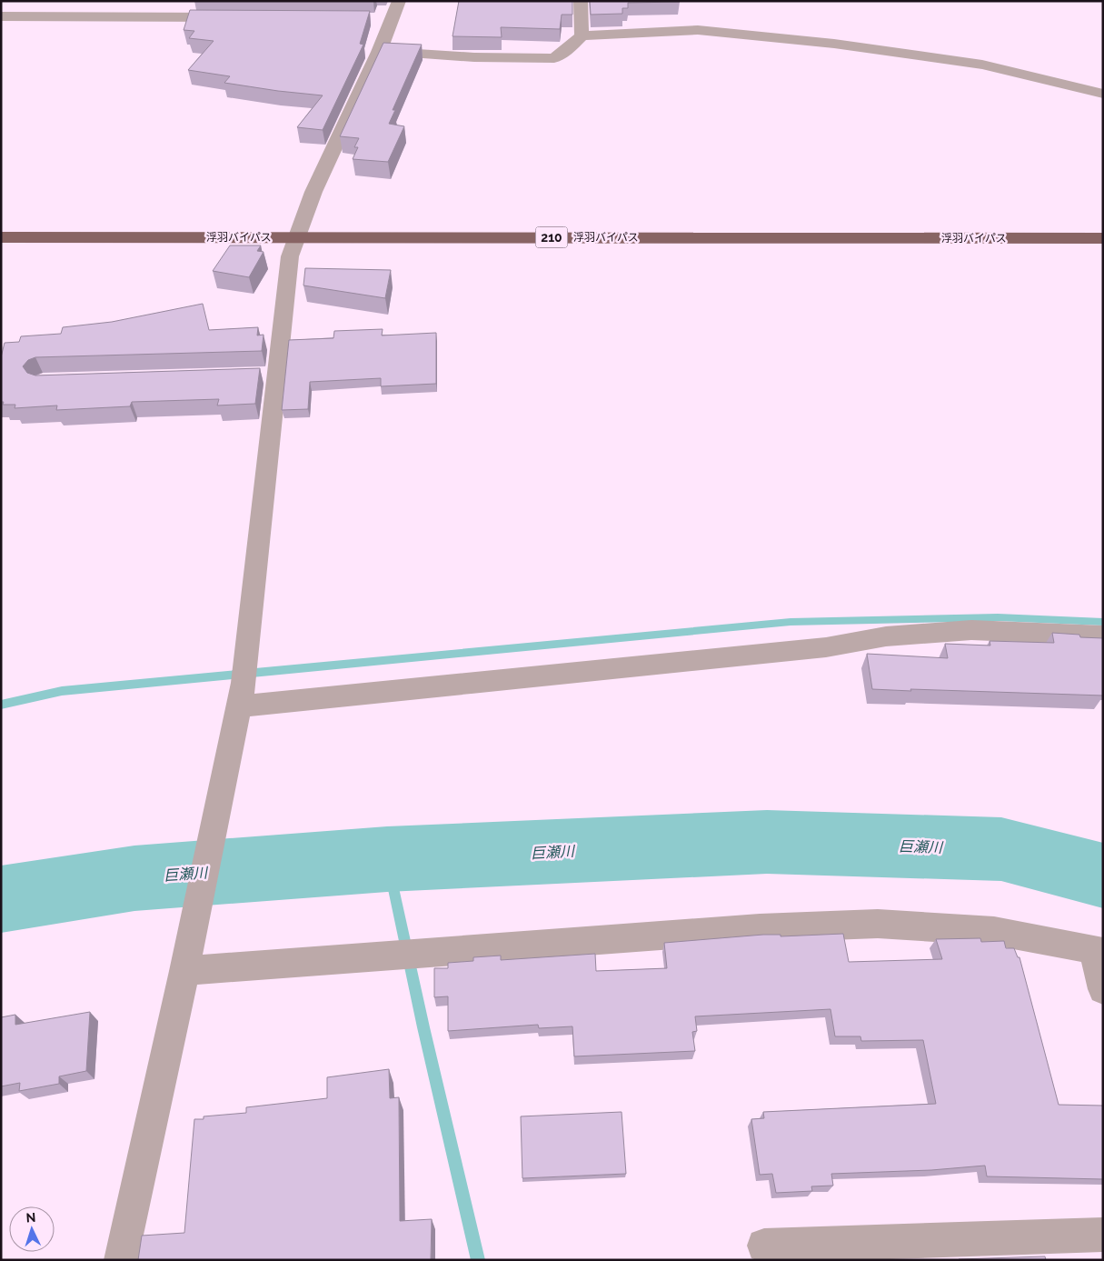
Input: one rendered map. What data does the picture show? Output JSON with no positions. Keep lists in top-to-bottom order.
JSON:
{
  "streets": {
    "highway": ["浮羽バイパス", "210"]
  },
  "water": ["巨瀬川"],
  "north": "top"
}
